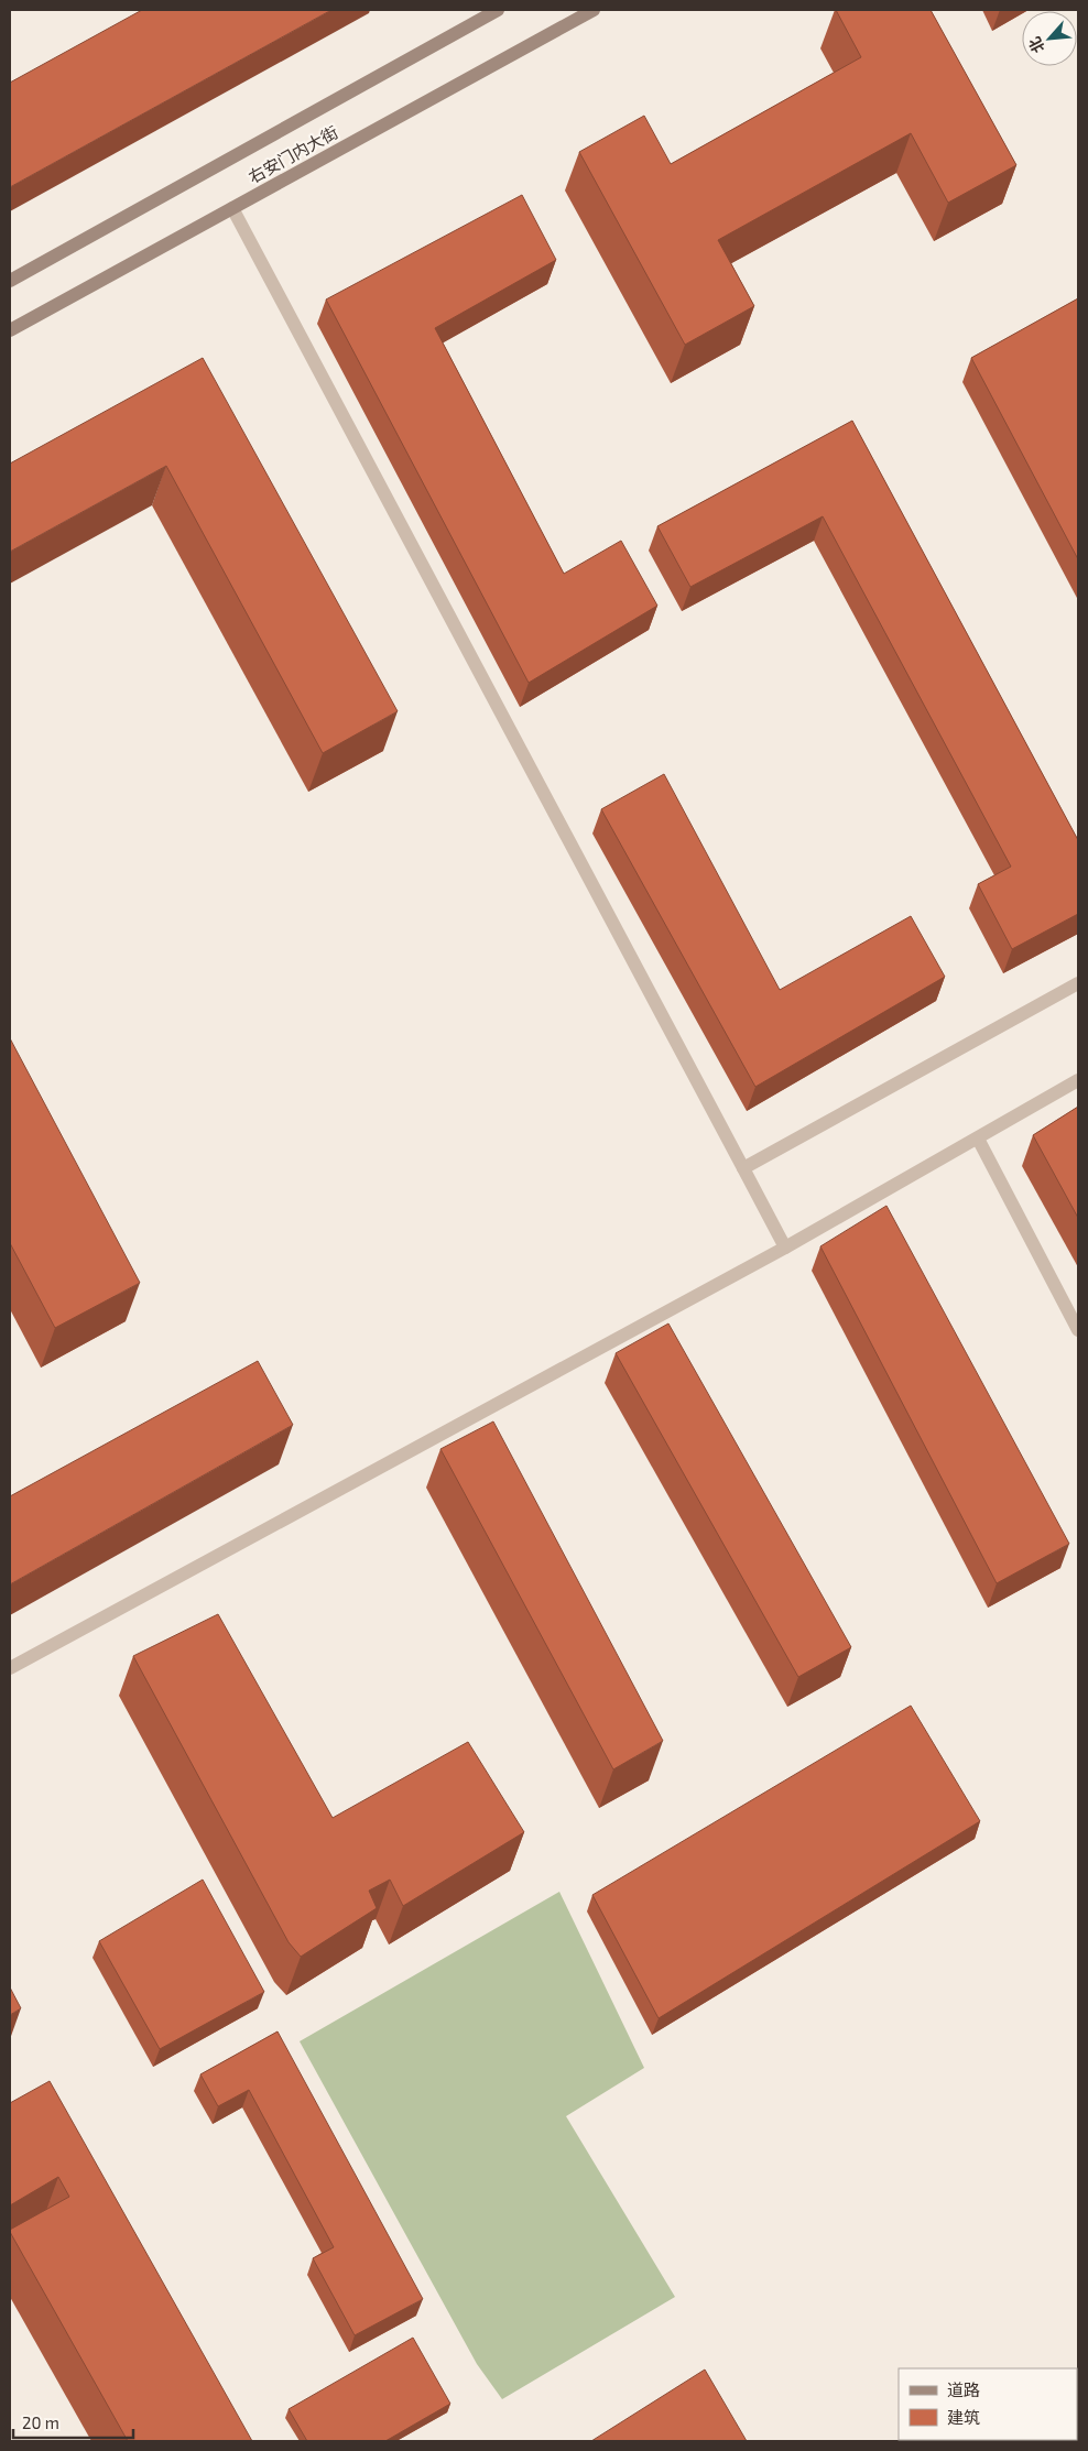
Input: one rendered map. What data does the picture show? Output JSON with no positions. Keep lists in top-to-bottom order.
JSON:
{
  "streets": {
    "main road": ["右安门内大街"]
  },
  "legend": ["道路", "建筑"],
  "scale_bar": "20 m",
  "north": "bottom left"
}
